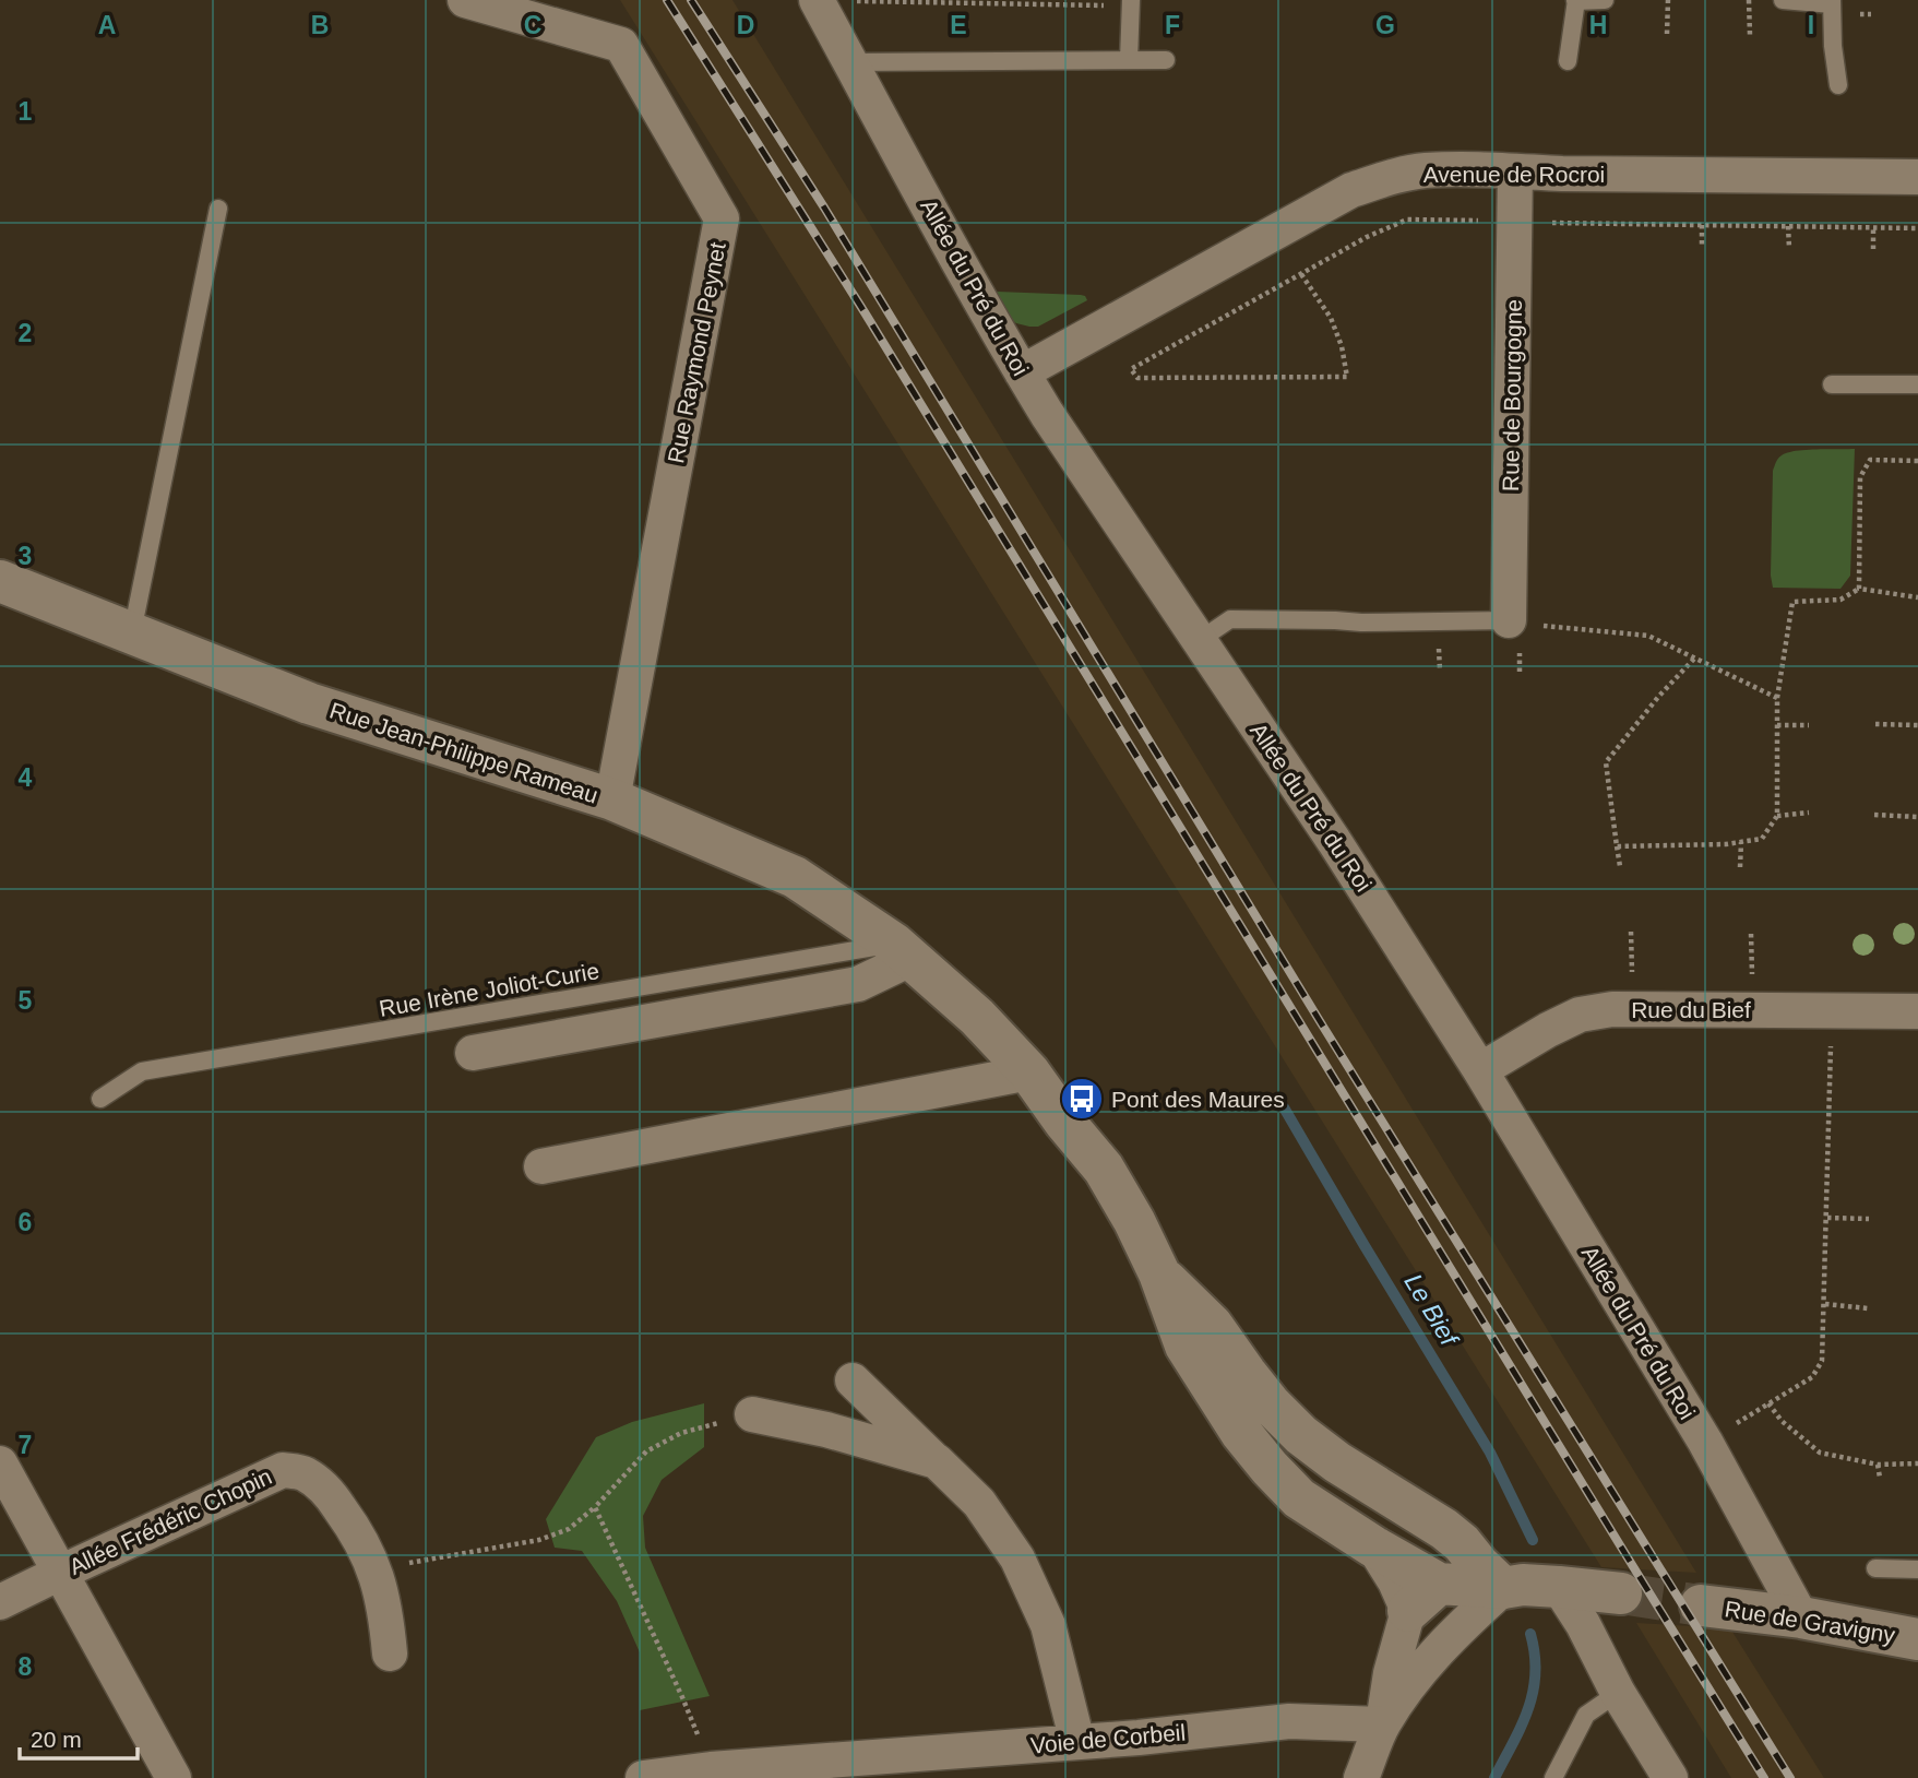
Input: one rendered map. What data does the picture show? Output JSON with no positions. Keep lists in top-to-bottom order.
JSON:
{
  "streets": {
    "street": [
      "Avenue de Rocroi",
      "Allée du Pré du Roi",
      "Rue Raymond Peynet",
      "Rue de Bourgogne",
      "Rue Jean-Philippe Rameau",
      "Rue du Bief",
      "Allée Frédéric Chopin",
      "Rue de Gravigny",
      "Voie de Corbeil"
    ],
    "lane": ["Rue Irène Joliot-Curie"]
  },
  "crossings": [
    ["Avenue de Rocroi", "Allée du Pré du Roi"],
    ["Avenue de Rocroi", "Rue de Bourgogne"],
    ["Allée du Pré du Roi", "Rue du Bief"],
    ["Allée du Pré du Roi", "Rue de Gravigny"],
    ["Rue Raymond Peynet", "Rue Jean-Philippe Rameau"],
    ["Rue Jean-Philippe Rameau", "Rue Irène Joliot-Curie"]
  ],
  "water": ["Le Bief"],
  "places": {
    "bus stop": ["Pont des Maures"]
  },
  "scale_bar": "20 m",
  "grid": {
    "columns": [
      "A",
      "B",
      "C",
      "D",
      "E",
      "F",
      "G",
      "H",
      "I"
    ],
    "rows": [
      "1",
      "2",
      "3",
      "4",
      "5",
      "6",
      "7",
      "8"
    ]
  }
}
